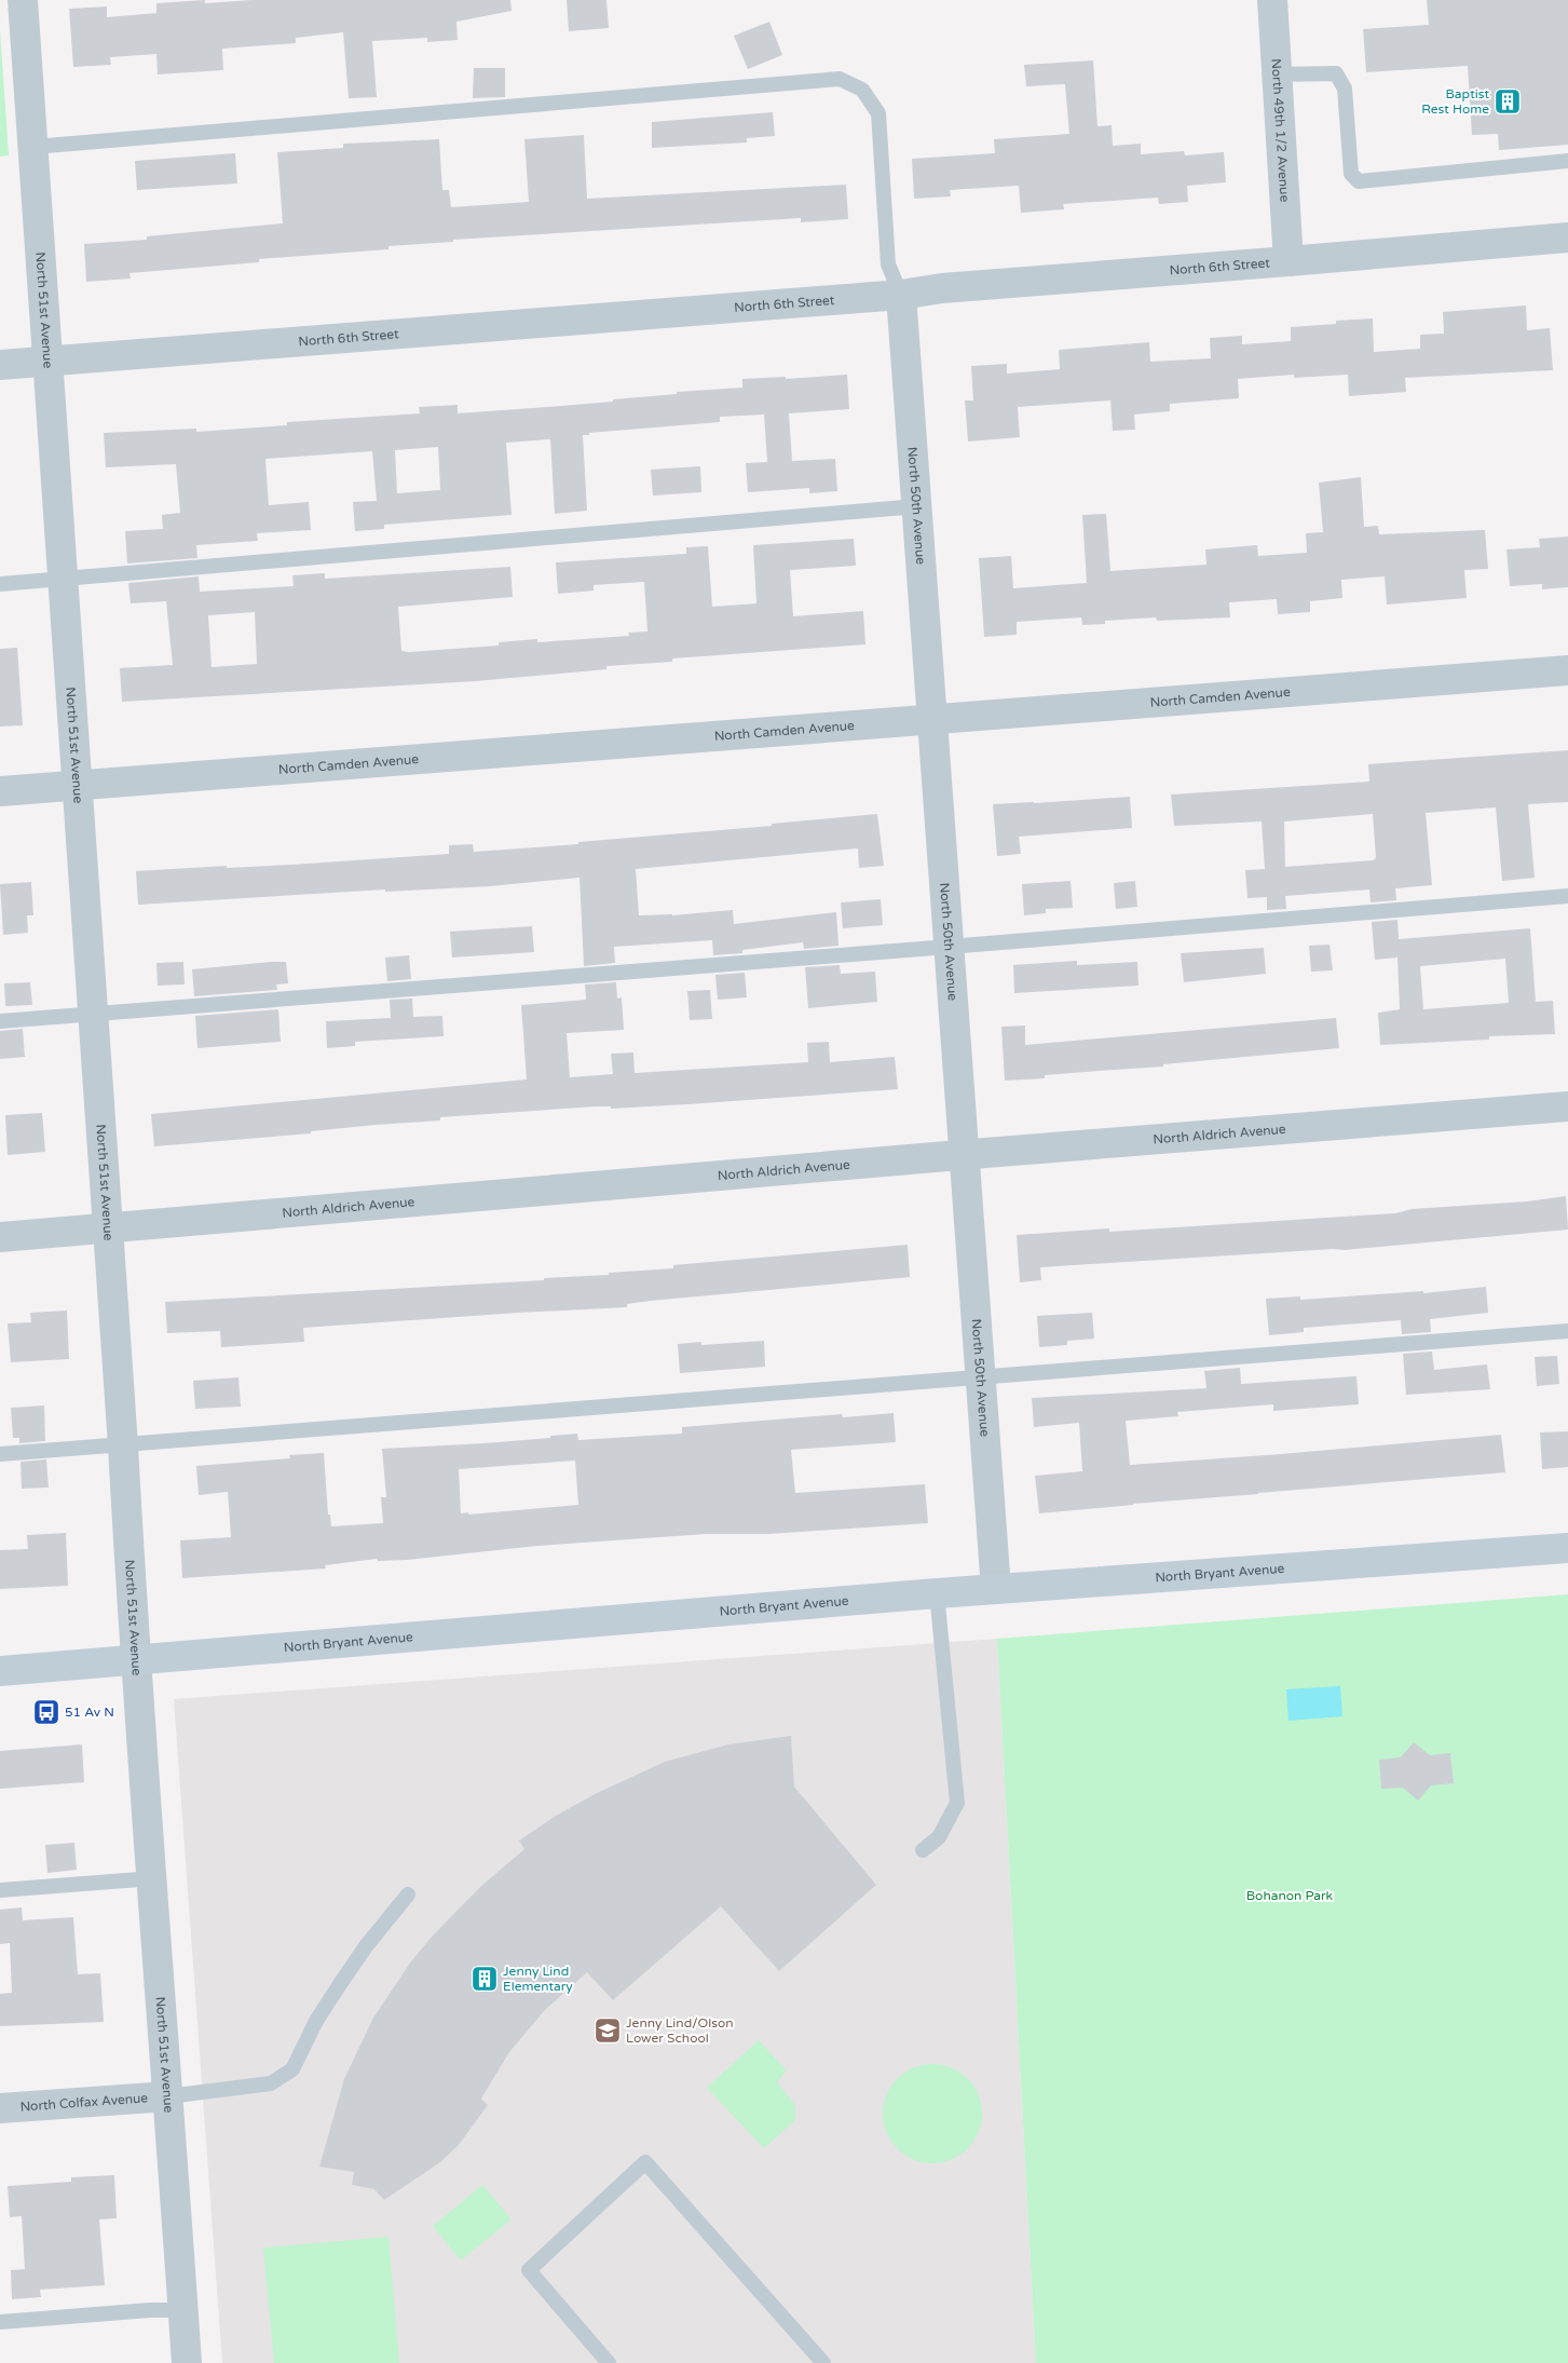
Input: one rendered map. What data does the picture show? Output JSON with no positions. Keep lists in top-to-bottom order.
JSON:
{
  "streets": {
    "street": [
      "North 49th 1/2 Avenue",
      "North 6th Street",
      "North 51st Avenue",
      "North 50th Avenue",
      "North Camden Avenue",
      "North Aldrich Avenue",
      "North Bryant Avenue",
      "North Colfax Avenue"
    ]
  },
  "crossings": [
    ["North 49th 1/2 Avenue", "North 6th Street"],
    ["North 6th Street", "North 51st Avenue"],
    ["North 6th Street", "North 50th Avenue"],
    ["North 51st Avenue", "North Camden Avenue"],
    ["North 51st Avenue", "North Aldrich Avenue"],
    ["North 51st Avenue", "North Bryant Avenue"],
    ["North 51st Avenue", "North Colfax Avenue"],
    ["North 50th Avenue", "North Camden Avenue"],
    ["North 50th Avenue", "North Aldrich Avenue"],
    ["North 50th Avenue", "North Bryant Avenue"]
  ],
  "parks": ["Bohanon Park"],
  "places": {
    "building": ["Baptist Rest Home", "Jenny Lind Elementary"],
    "bus stop": ["51 Av N"],
    "school or university": ["Jenny Lind/Olson Lower School"]
  }
}
